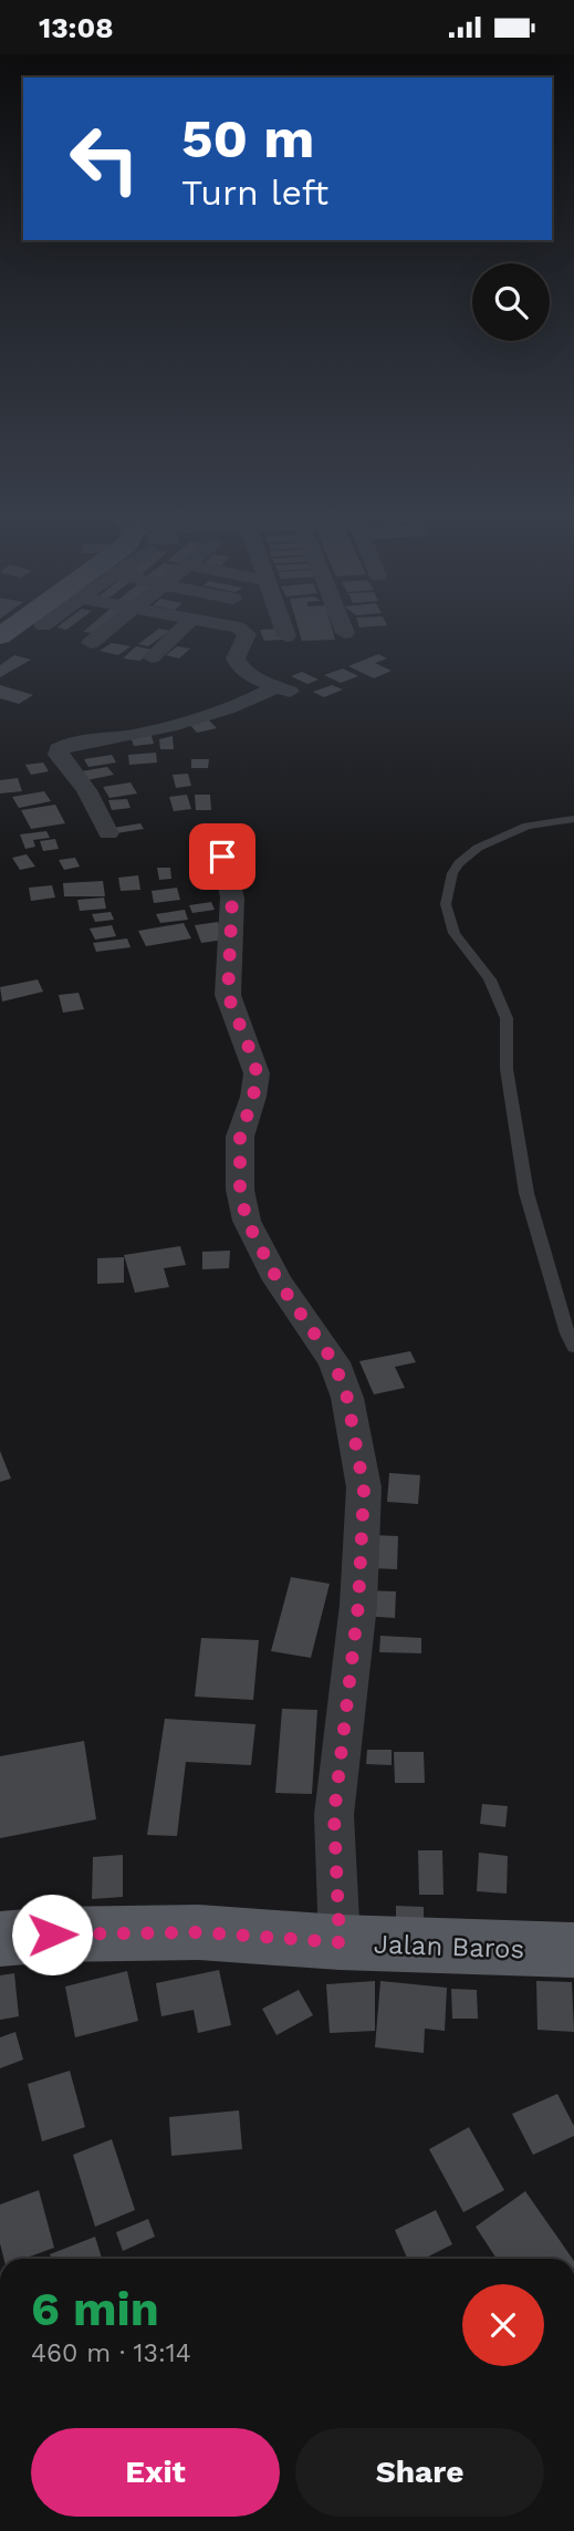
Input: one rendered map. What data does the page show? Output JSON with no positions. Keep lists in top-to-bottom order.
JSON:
{
  "streets": {
    "main road": ["Jalan Baros"]
  },
  "page": {
    "status": "13:08",
    "turn": ["50 m", "Turn left"],
    "heading": ["6 min", "460 m · 13:14"],
    "buttons": ["Exit", "Share"]
  }
}
